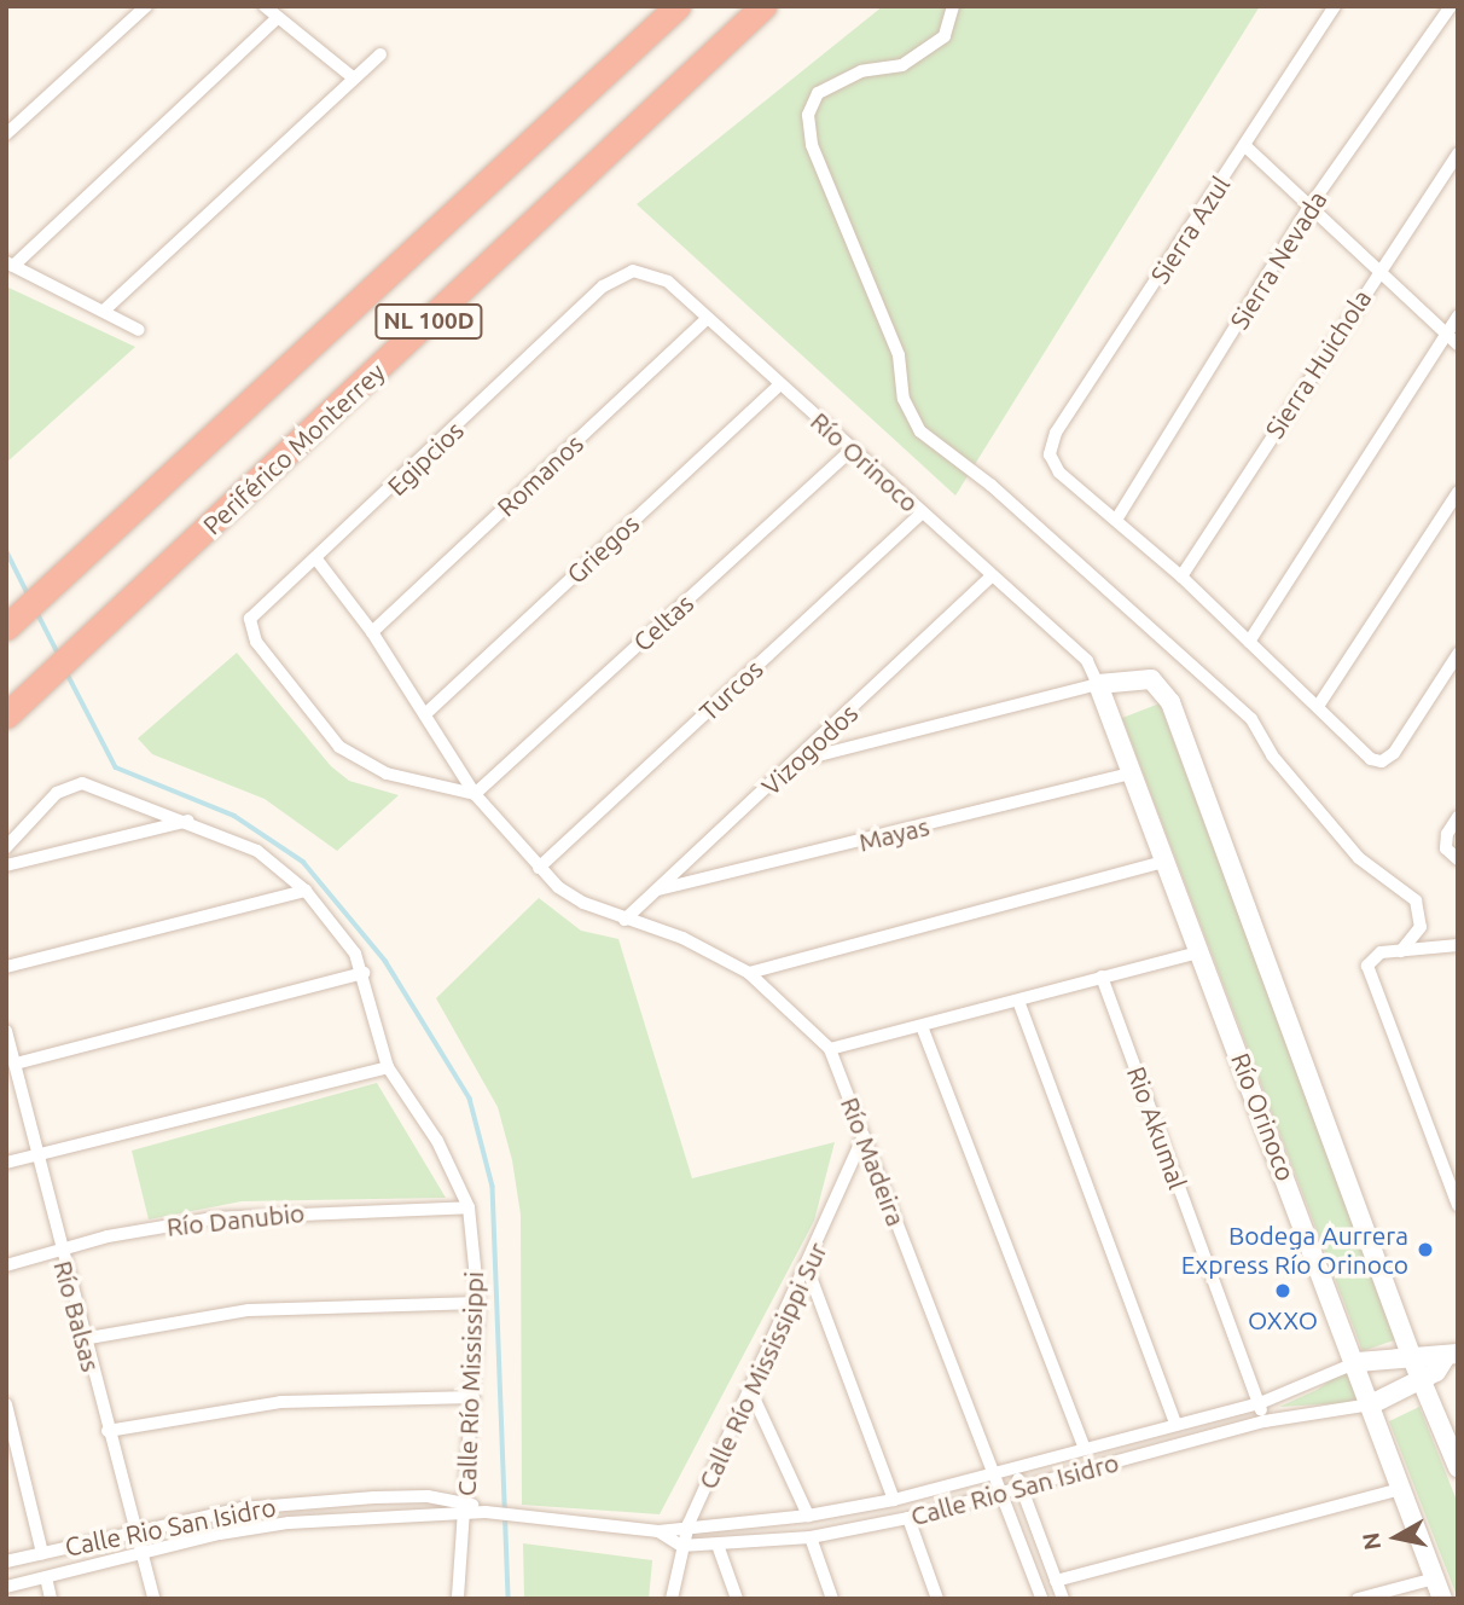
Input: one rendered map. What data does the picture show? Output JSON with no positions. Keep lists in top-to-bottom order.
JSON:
{
  "streets": {
    "highway": ["NL 100D", "Periférico Monterrey"],
    "street": [
      "Sierra Azul",
      "Sierra Nevada",
      "Sierra Huichola",
      "Egipcios",
      "Río Orinoco",
      "Romanos",
      "Griegos",
      "Celtas",
      "Turcos",
      "Vizogodos",
      "Mayas",
      "Rio Akumal",
      "Río Madeira",
      "Río Danubio",
      "Río Balsas",
      "Calle Río Mississippi Sur",
      "Calle Río Mississippi",
      "Calle Rio San Isidro"
    ]
  },
  "crossings": [
    ["Sierra Azul", "Sierra Nevada"],
    ["Egipcios", "Río Orinoco"],
    ["Egipcios", "Celtas"],
    ["Egipcios", "Río Madeira"],
    ["Río Orinoco", "Romanos"],
    ["Río Orinoco", "Griegos"],
    ["Río Orinoco", "Celtas"],
    ["Río Orinoco", "Turcos"],
    ["Río Orinoco", "Vizogodos"],
    ["Río Orinoco", "Mayas"],
    ["Río Orinoco", "Calle Rio San Isidro"],
    ["Romanos", "Río Madeira"],
    ["Griegos", "Río Madeira"],
    ["Celtas", "Río Madeira"],
    ["Turcos", "Río Madeira"],
    ["Vizogodos", "Mayas"],
    ["Vizogodos", "Río Madeira"],
    ["Rio Akumal", "Calle Rio San Isidro"],
    ["Río Madeira", "Calle Río Mississippi Sur"],
    ["Río Madeira", "Calle Rio San Isidro"],
    ["Río Danubio", "Río Balsas"],
    ["Río Danubio", "Calle Río Mississippi"],
    ["Río Balsas", "Calle Rio San Isidro"],
    ["Calle Río Mississippi Sur", "Calle Rio San Isidro"],
    ["Calle Río Mississippi", "Calle Rio San Isidro"]
  ],
  "places": ["Bodega Aurrera Express Río Orinoco", "OXXO"],
  "north": "left"
}
